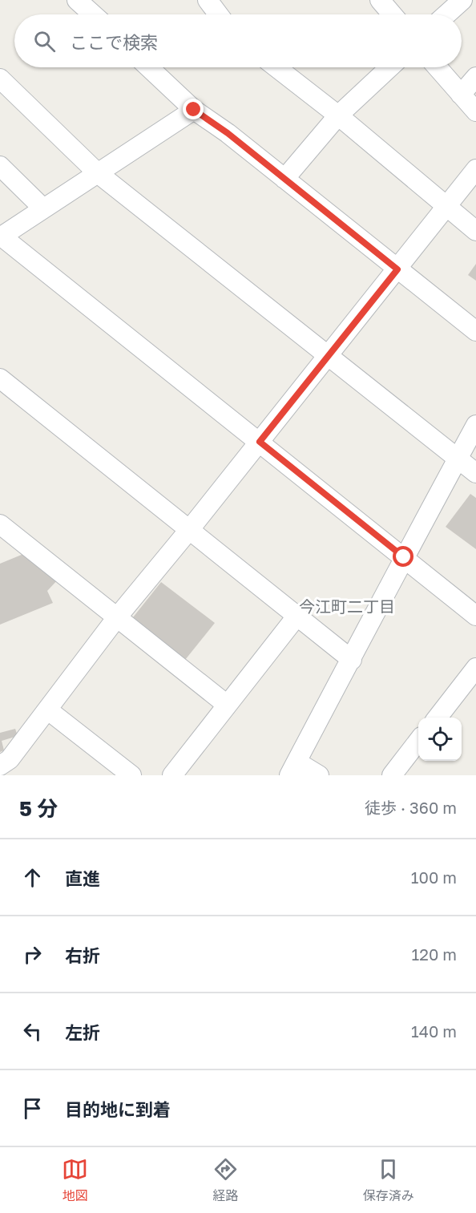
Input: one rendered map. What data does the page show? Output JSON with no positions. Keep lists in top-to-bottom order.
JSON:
{
  "districts": ["今江町二丁目"],
  "page": {
    "search": "ここで検索",
    "heading": ["5 分", "徒歩 · 360 m"],
    "list": [
      ["直進", "100 m"],
      ["右折", "120 m"],
      ["左折", "140 m"],
      "目的地に到着"
    ],
    "nav": ["地図", "経路", "保存済み"]
  }
}
